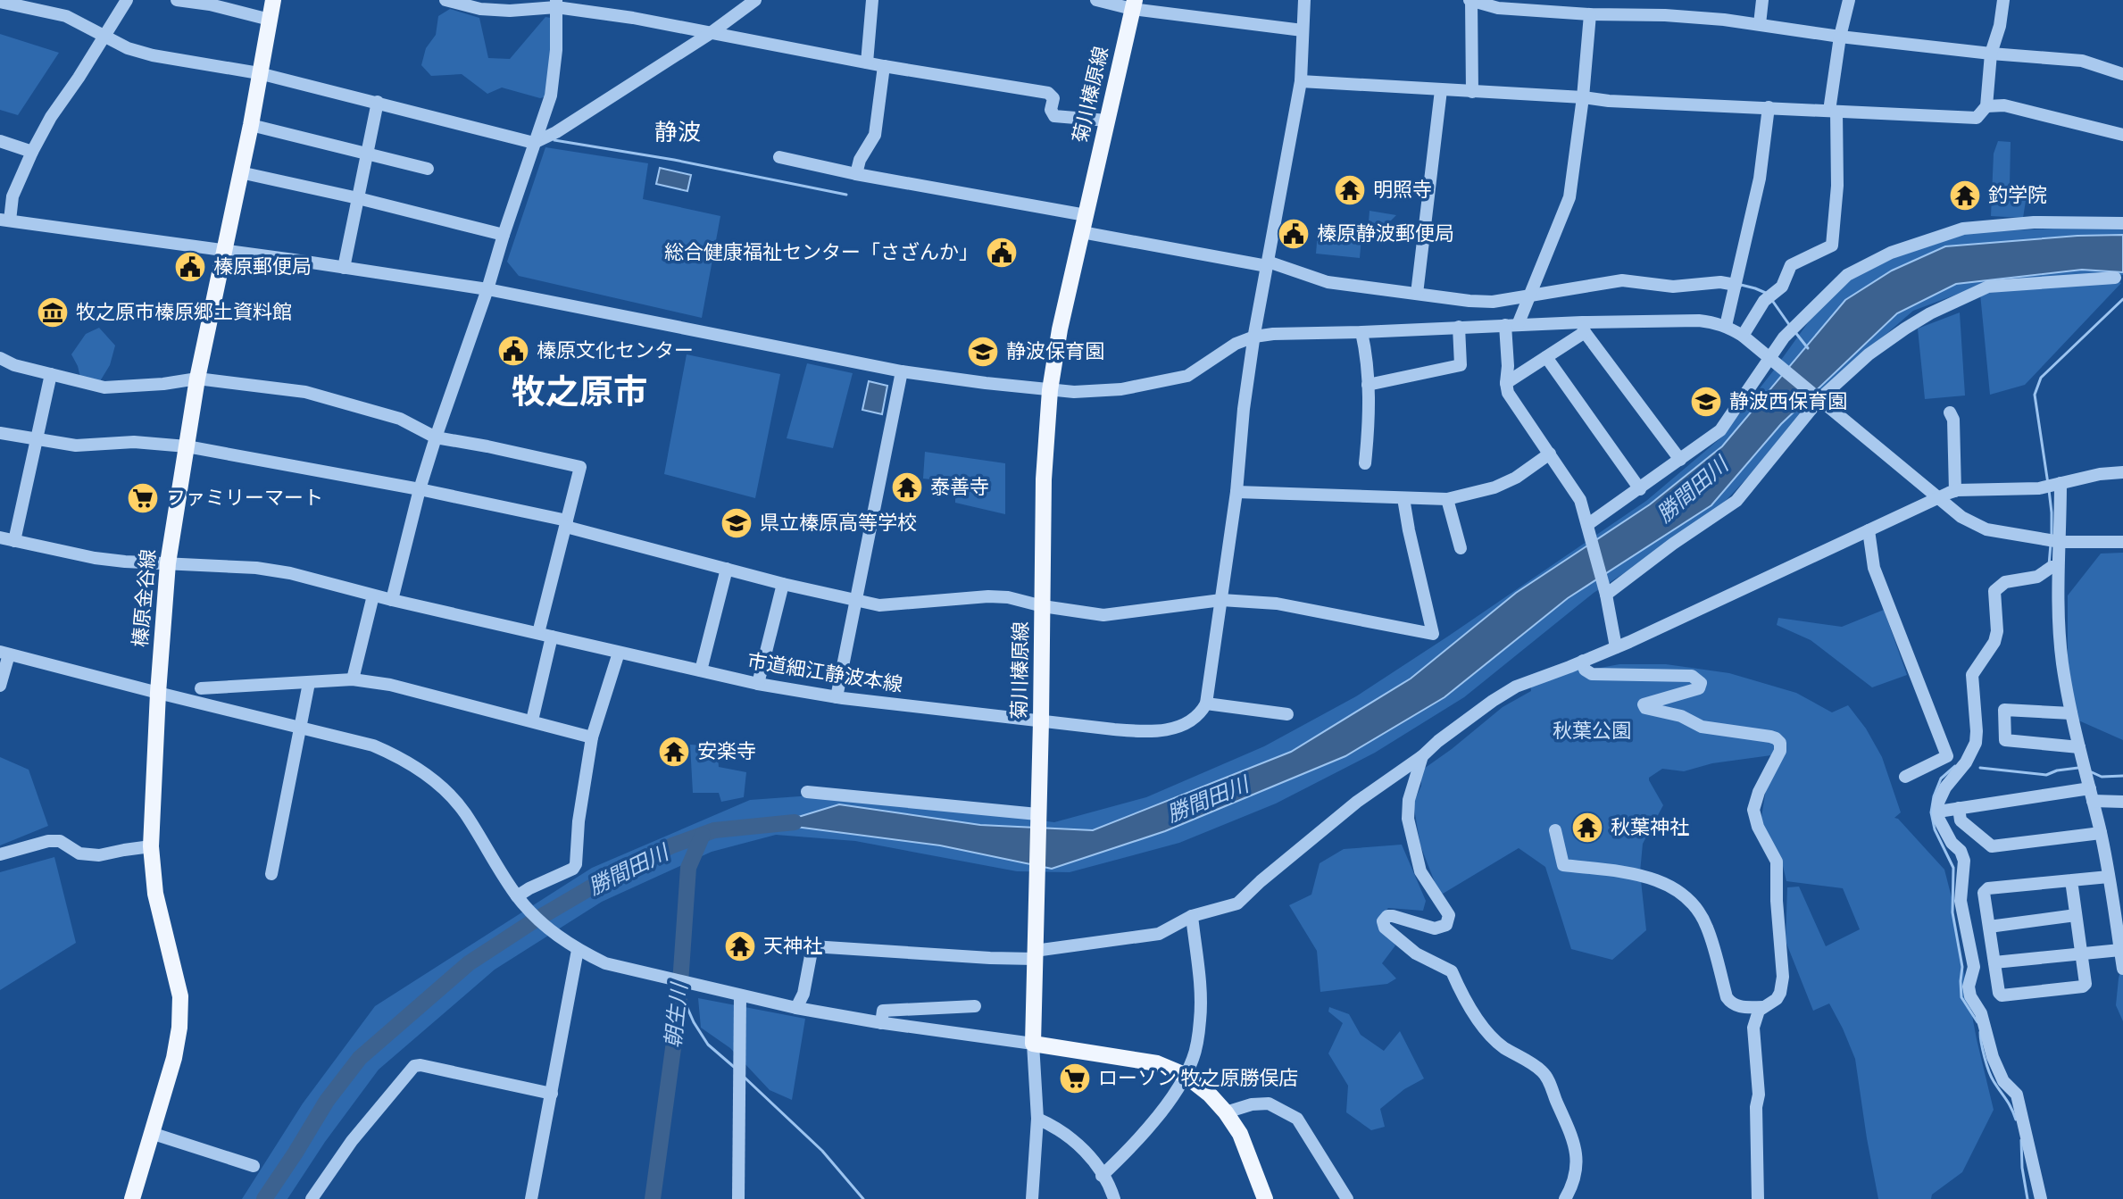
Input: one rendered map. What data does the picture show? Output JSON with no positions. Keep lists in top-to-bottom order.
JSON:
{
  "streets": {
    "main road": ["菊川榛原線", "榛原金谷線"],
    "street": ["市道細江静波本線"]
  },
  "crossings": [
    ["菊川榛原線", "市道細江静波本線"],
    ["榛原金谷線", "市道細江静波本線"]
  ],
  "districts": ["静波", "牧之原市"],
  "water": ["勝間田川", "朝生川"],
  "parks": ["秋葉公園"],
  "places": {
    "temple": [
      "明照寺",
      "釣学院",
      "泰善寺",
      "安楽寺",
      "秋葉神社",
      "天神社"
    ],
    "public building": [
      "榛原静波郵便局",
      "総合健康福祉センター「さざんか」",
      "榛原郵便局",
      "榛原文化センター"
    ],
    "museum": ["牧之原市榛原郷土資料館"],
    "school or university": ["静波保育園", "静波西保育園", "県立榛原高等学校"],
    "supermarket": ["ファミリーマート", "ローソン 牧之原勝俣店"]
  }
}
